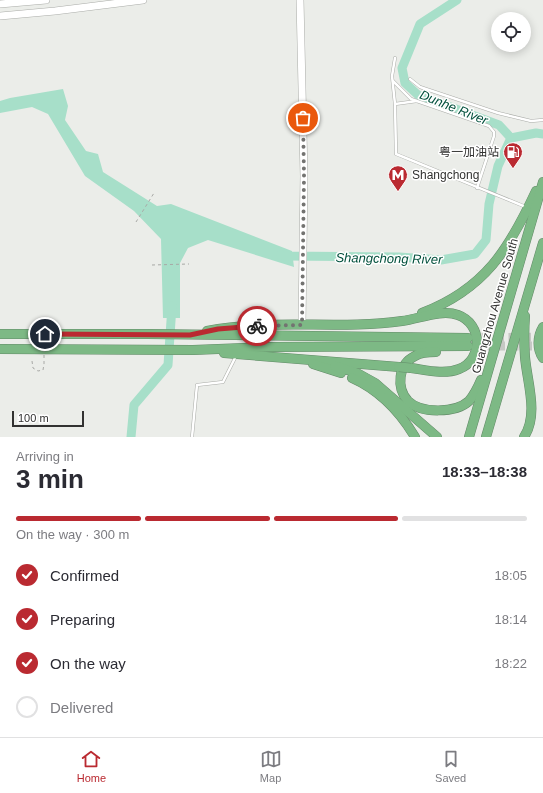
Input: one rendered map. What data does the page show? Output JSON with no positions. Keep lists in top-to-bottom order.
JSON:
{
  "streets": {
    "highway": ["Guangzhou Avenue South"]
  },
  "water": ["Dunhe River", "Shangchong River"],
  "places": {
    "fuel station": ["粤一加油站"],
    "metro station": ["Shangchong"]
  },
  "scale_bar": "100 m",
  "page": {
    "scale": "100 m",
    "heading": ["3 min", "Arriving in", "18:33–18:38"],
    "bar": "On the way · 300 m",
    "list": [
      ["Confirmed", "18:05"],
      ["Preparing", "18:14"],
      ["On the way", "18:22"],
      "Delivered"
    ],
    "tabs": ["Home", "Map", "Saved"]
  }
}
